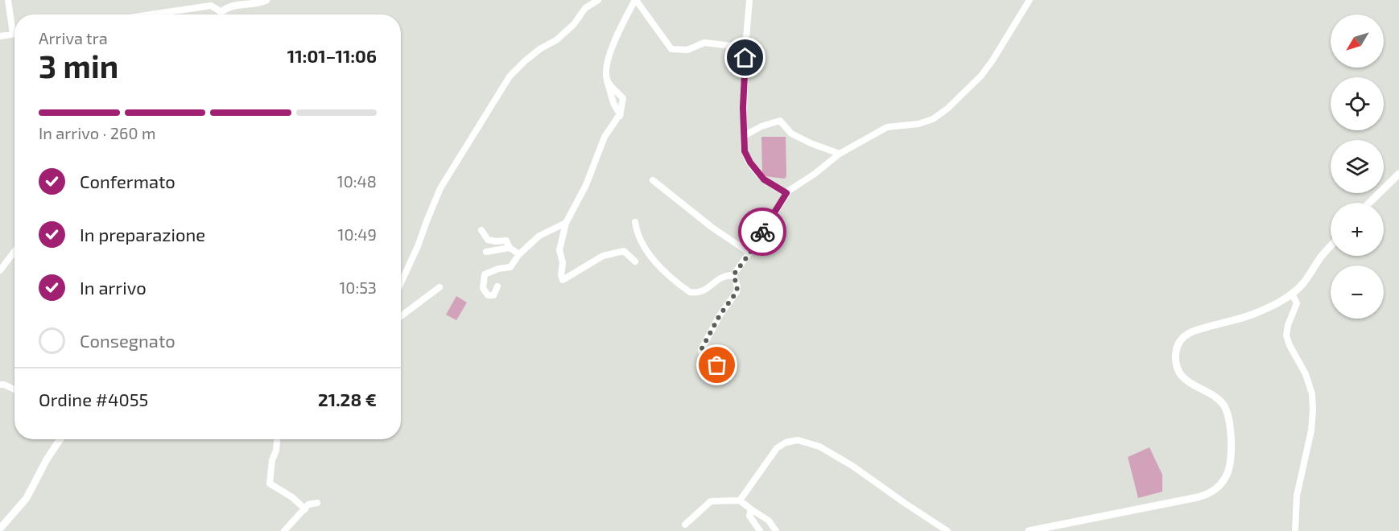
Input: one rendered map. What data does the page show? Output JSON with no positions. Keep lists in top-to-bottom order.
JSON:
{
  "north": "bottom left",
  "page": {
    "map_buttons": ["+", "−"],
    "heading": ["3 min", "Arriva tra", "11:01–11:06"],
    "panel": ["Ordine #4055", "21.28 €"],
    "bar": "In arrivo · 260 m",
    "list": [
      ["Confermato", "10:48"],
      ["In preparazione", "10:49"],
      ["In arrivo", "10:53"],
      "Consegnato"
    ]
  }
}
